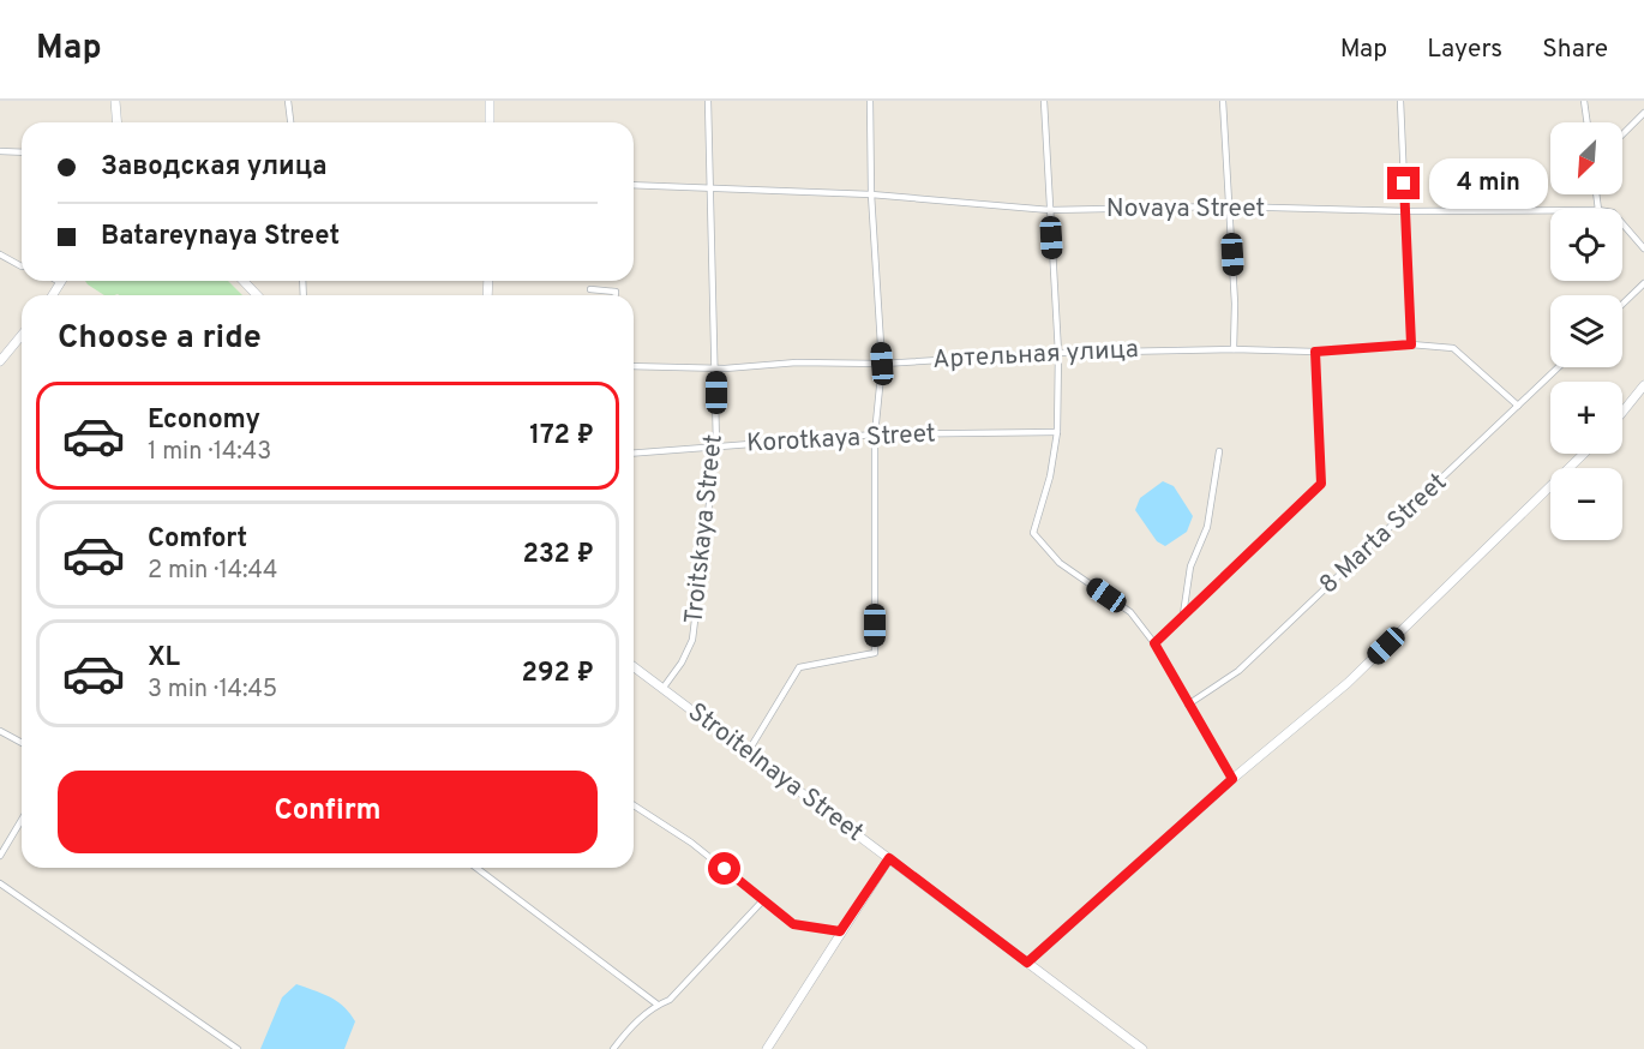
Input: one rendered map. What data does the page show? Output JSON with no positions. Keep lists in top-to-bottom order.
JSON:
{
  "streets": {
    "street": [
      "Novaya Street",
      "Артельная улица",
      "Korotkaya Street",
      "Troitskaya Street",
      "8 Marta Street",
      "Stroitelnaya Street"
    ]
  },
  "crossings": [
    ["Novaya Street", "Troitskaya Street"],
    ["Артельная улица", "Troitskaya Street"],
    ["Артельная улица", "8 Marta Street"],
    ["Korotkaya Street", "Troitskaya Street"],
    ["Troitskaya Street", "Stroitelnaya Street"]
  ],
  "north": "bottom left",
  "page": {
    "header": "Map",
    "nav": ["Map", "Layers", "Share"],
    "map_buttons": ["+", "−"],
    "banner": ["Заводская улица", "Batareynaya Street"],
    "bubble": "4 min",
    "heading": "Choose a ride",
    "list": [
      {
        "name": "Economy",
        "note": "1 min · 14:43",
        "value": "172 ₽"
      },
      {
        "name": "Comfort",
        "note": "2 min · 14:44",
        "value": "232 ₽"
      },
      {
        "name": "XL",
        "note": "3 min · 14:45",
        "value": "292 ₽"
      }
    ],
    "buttons": "Confirm"
  }
}
